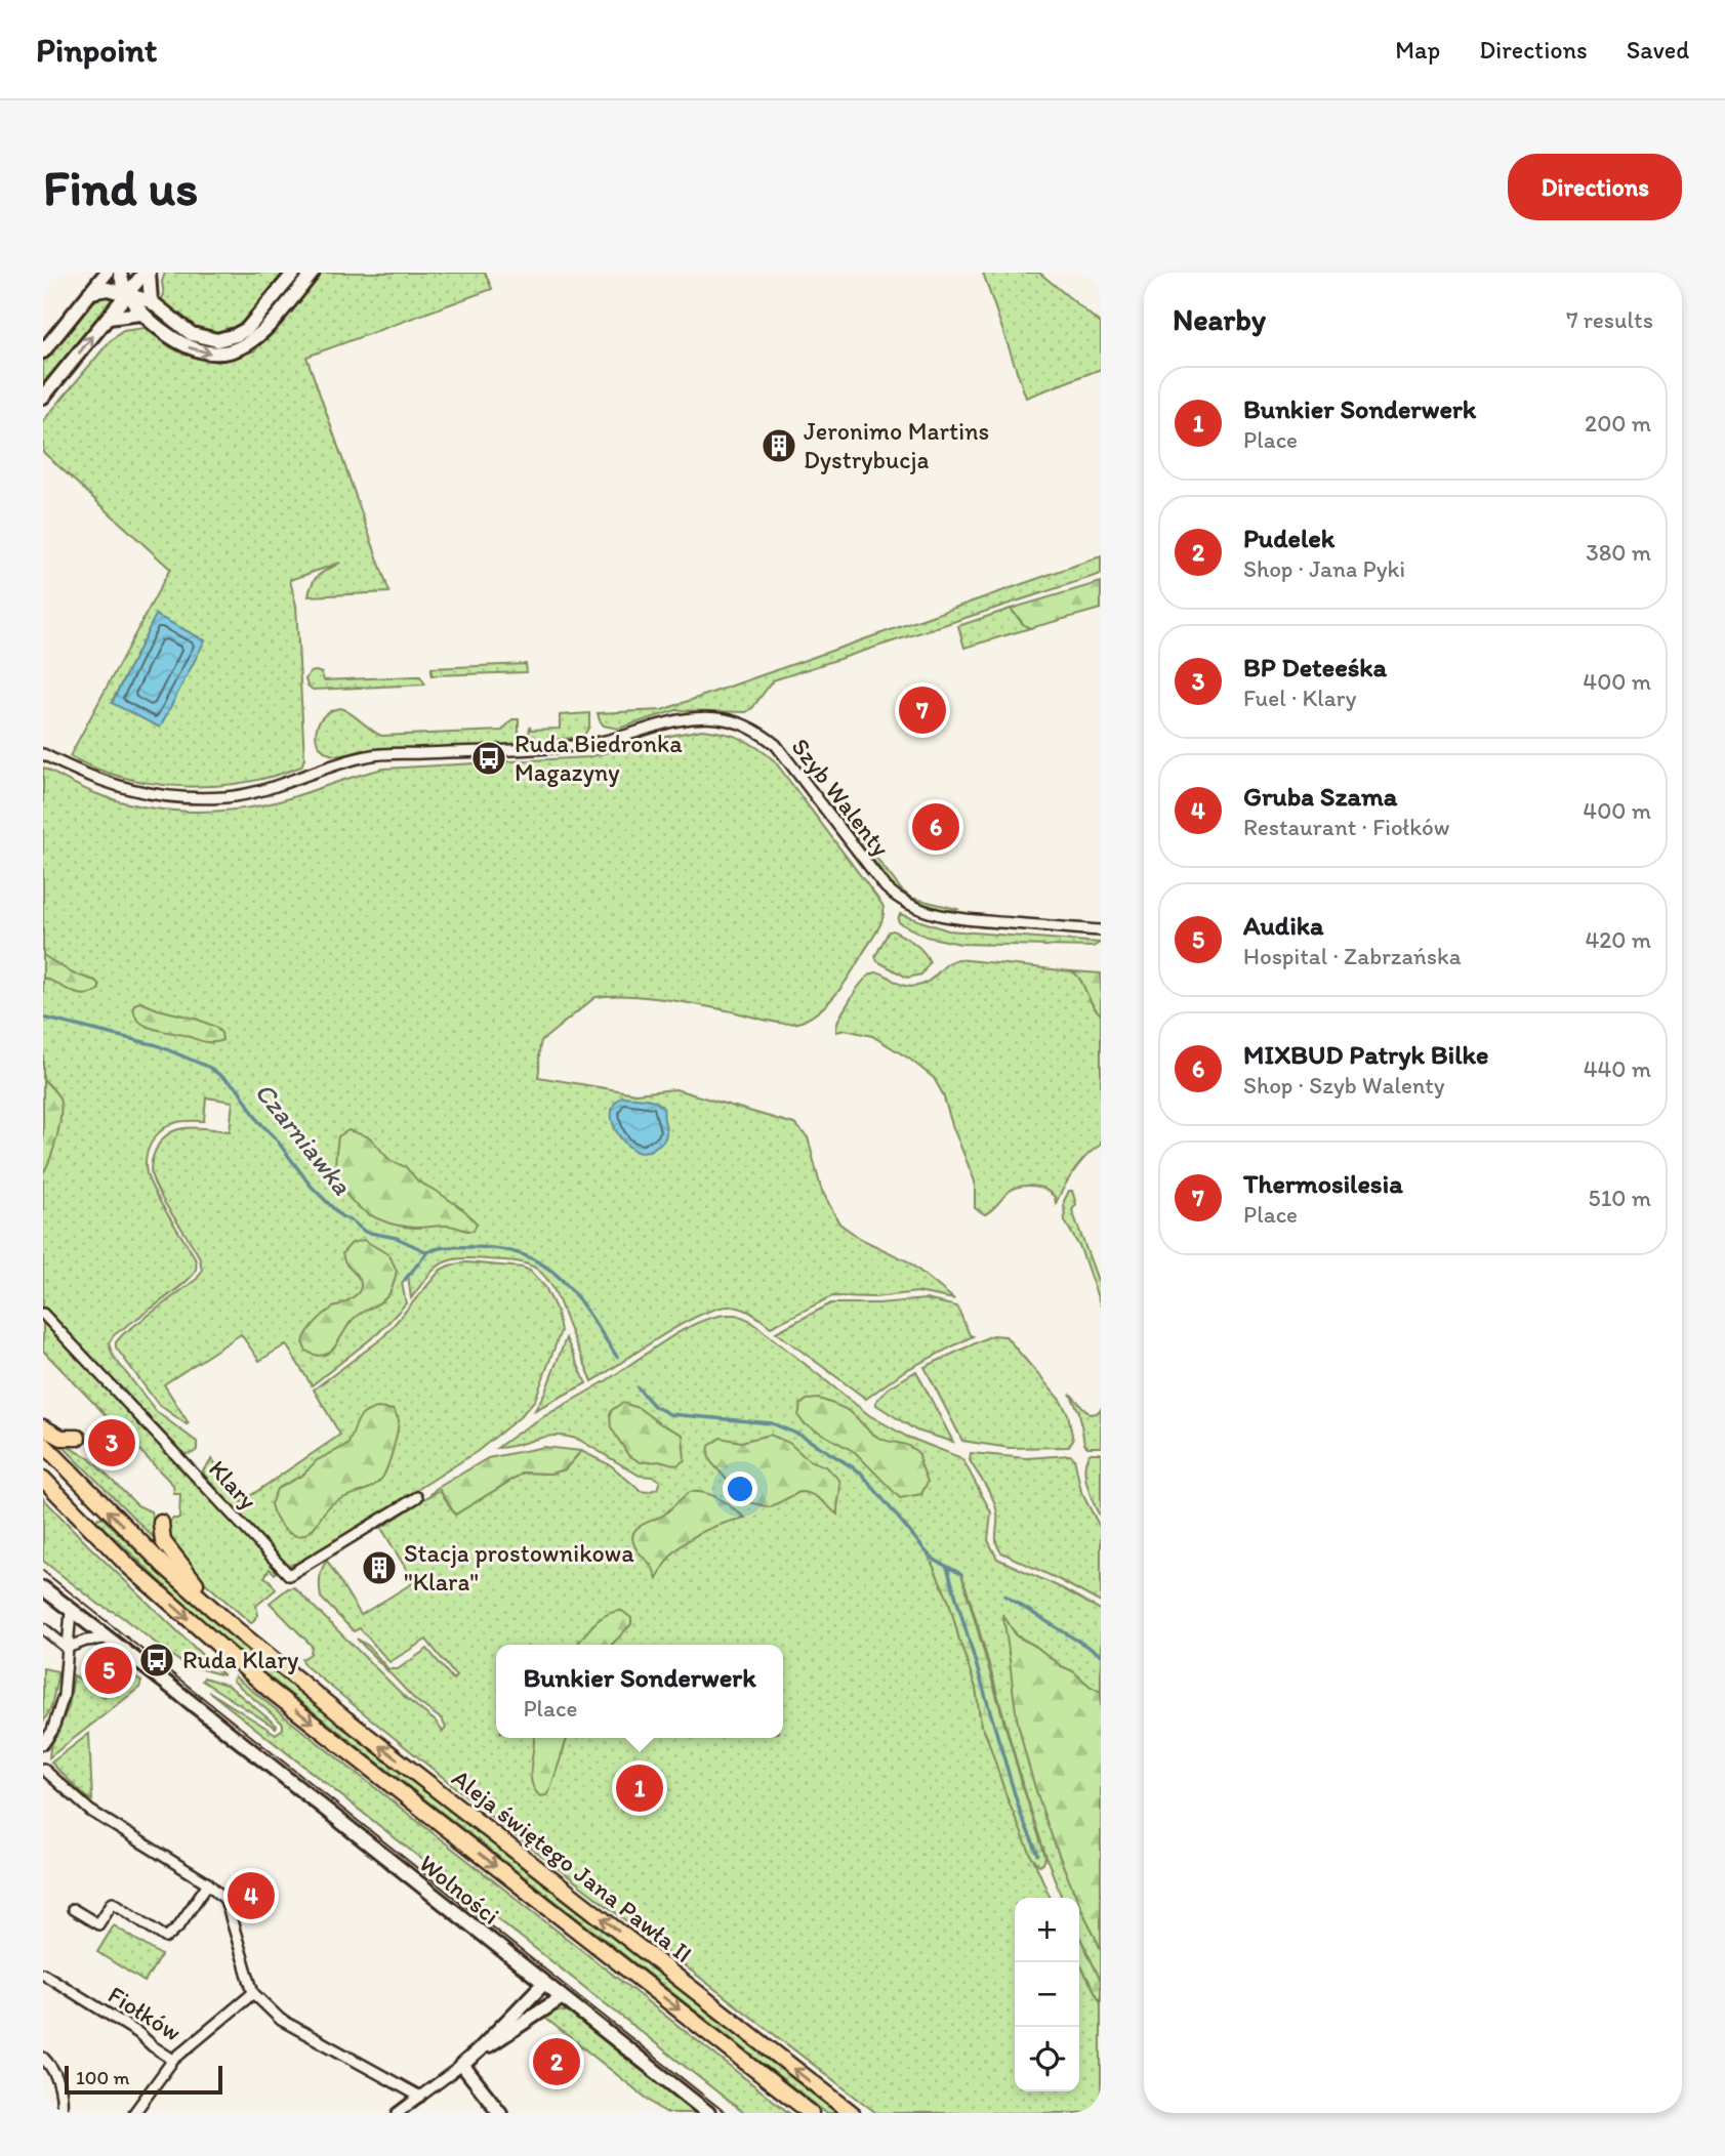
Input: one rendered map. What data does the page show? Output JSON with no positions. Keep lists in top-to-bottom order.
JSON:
{
  "streets": {
    "main road": ["Aleja świętego Jana Pawła II"],
    "street": [
      "Szyb Walenty",
      "Klary",
      "Wolności",
      "Fiołków"
    ]
  },
  "water": ["Czarniawka"],
  "places": {
    "building": ["Jeronimo Martins Dystrybucja", "Stacja prostownikowa \"Klara\""],
    "bus stop": ["Ruda Biedronka Magazyny", "Ruda Klary"]
  },
  "scale_bar": "100 m",
  "page": {
    "header": "Pinpoint",
    "nav": ["Map", "Directions", "Saved"],
    "buttons": "Directions",
    "title": "Find us",
    "heading": ["Nearby", "7 results"],
    "list": [
      {
        "mark": "1",
        "name": "Bunkier Sonderwerk",
        "note": "Place",
        "value": "200 m"
      },
      {
        "mark": "2",
        "name": "Pudelek",
        "note": "Shop · Jana Pyki",
        "value": "380 m"
      },
      {
        "mark": "3",
        "name": "BP Deteeśka",
        "note": "Fuel · Klary",
        "value": "400 m"
      },
      {
        "mark": "4",
        "name": "Gruba Szama",
        "note": "Restaurant · Fiołków",
        "value": "400 m"
      },
      {
        "mark": "5",
        "name": "Audika",
        "note": "Hospital · Zabrzańska",
        "value": "420 m"
      },
      {
        "mark": "6",
        "name": "MIXBUD Patryk Bilke",
        "note": "Shop · Szyb Walenty",
        "value": "440 m"
      },
      {
        "mark": "7",
        "name": "Thermosilesia",
        "note": "Place",
        "value": "510 m"
      }
    ],
    "pins": [
      "7",
      "6",
      "3",
      "5",
      "1",
      "4",
      "2"
    ],
    "popup": ["Bunkier Sonderwerk", "Place"],
    "map_buttons": ["+", "−"],
    "scale": "100 m"
  }
}
